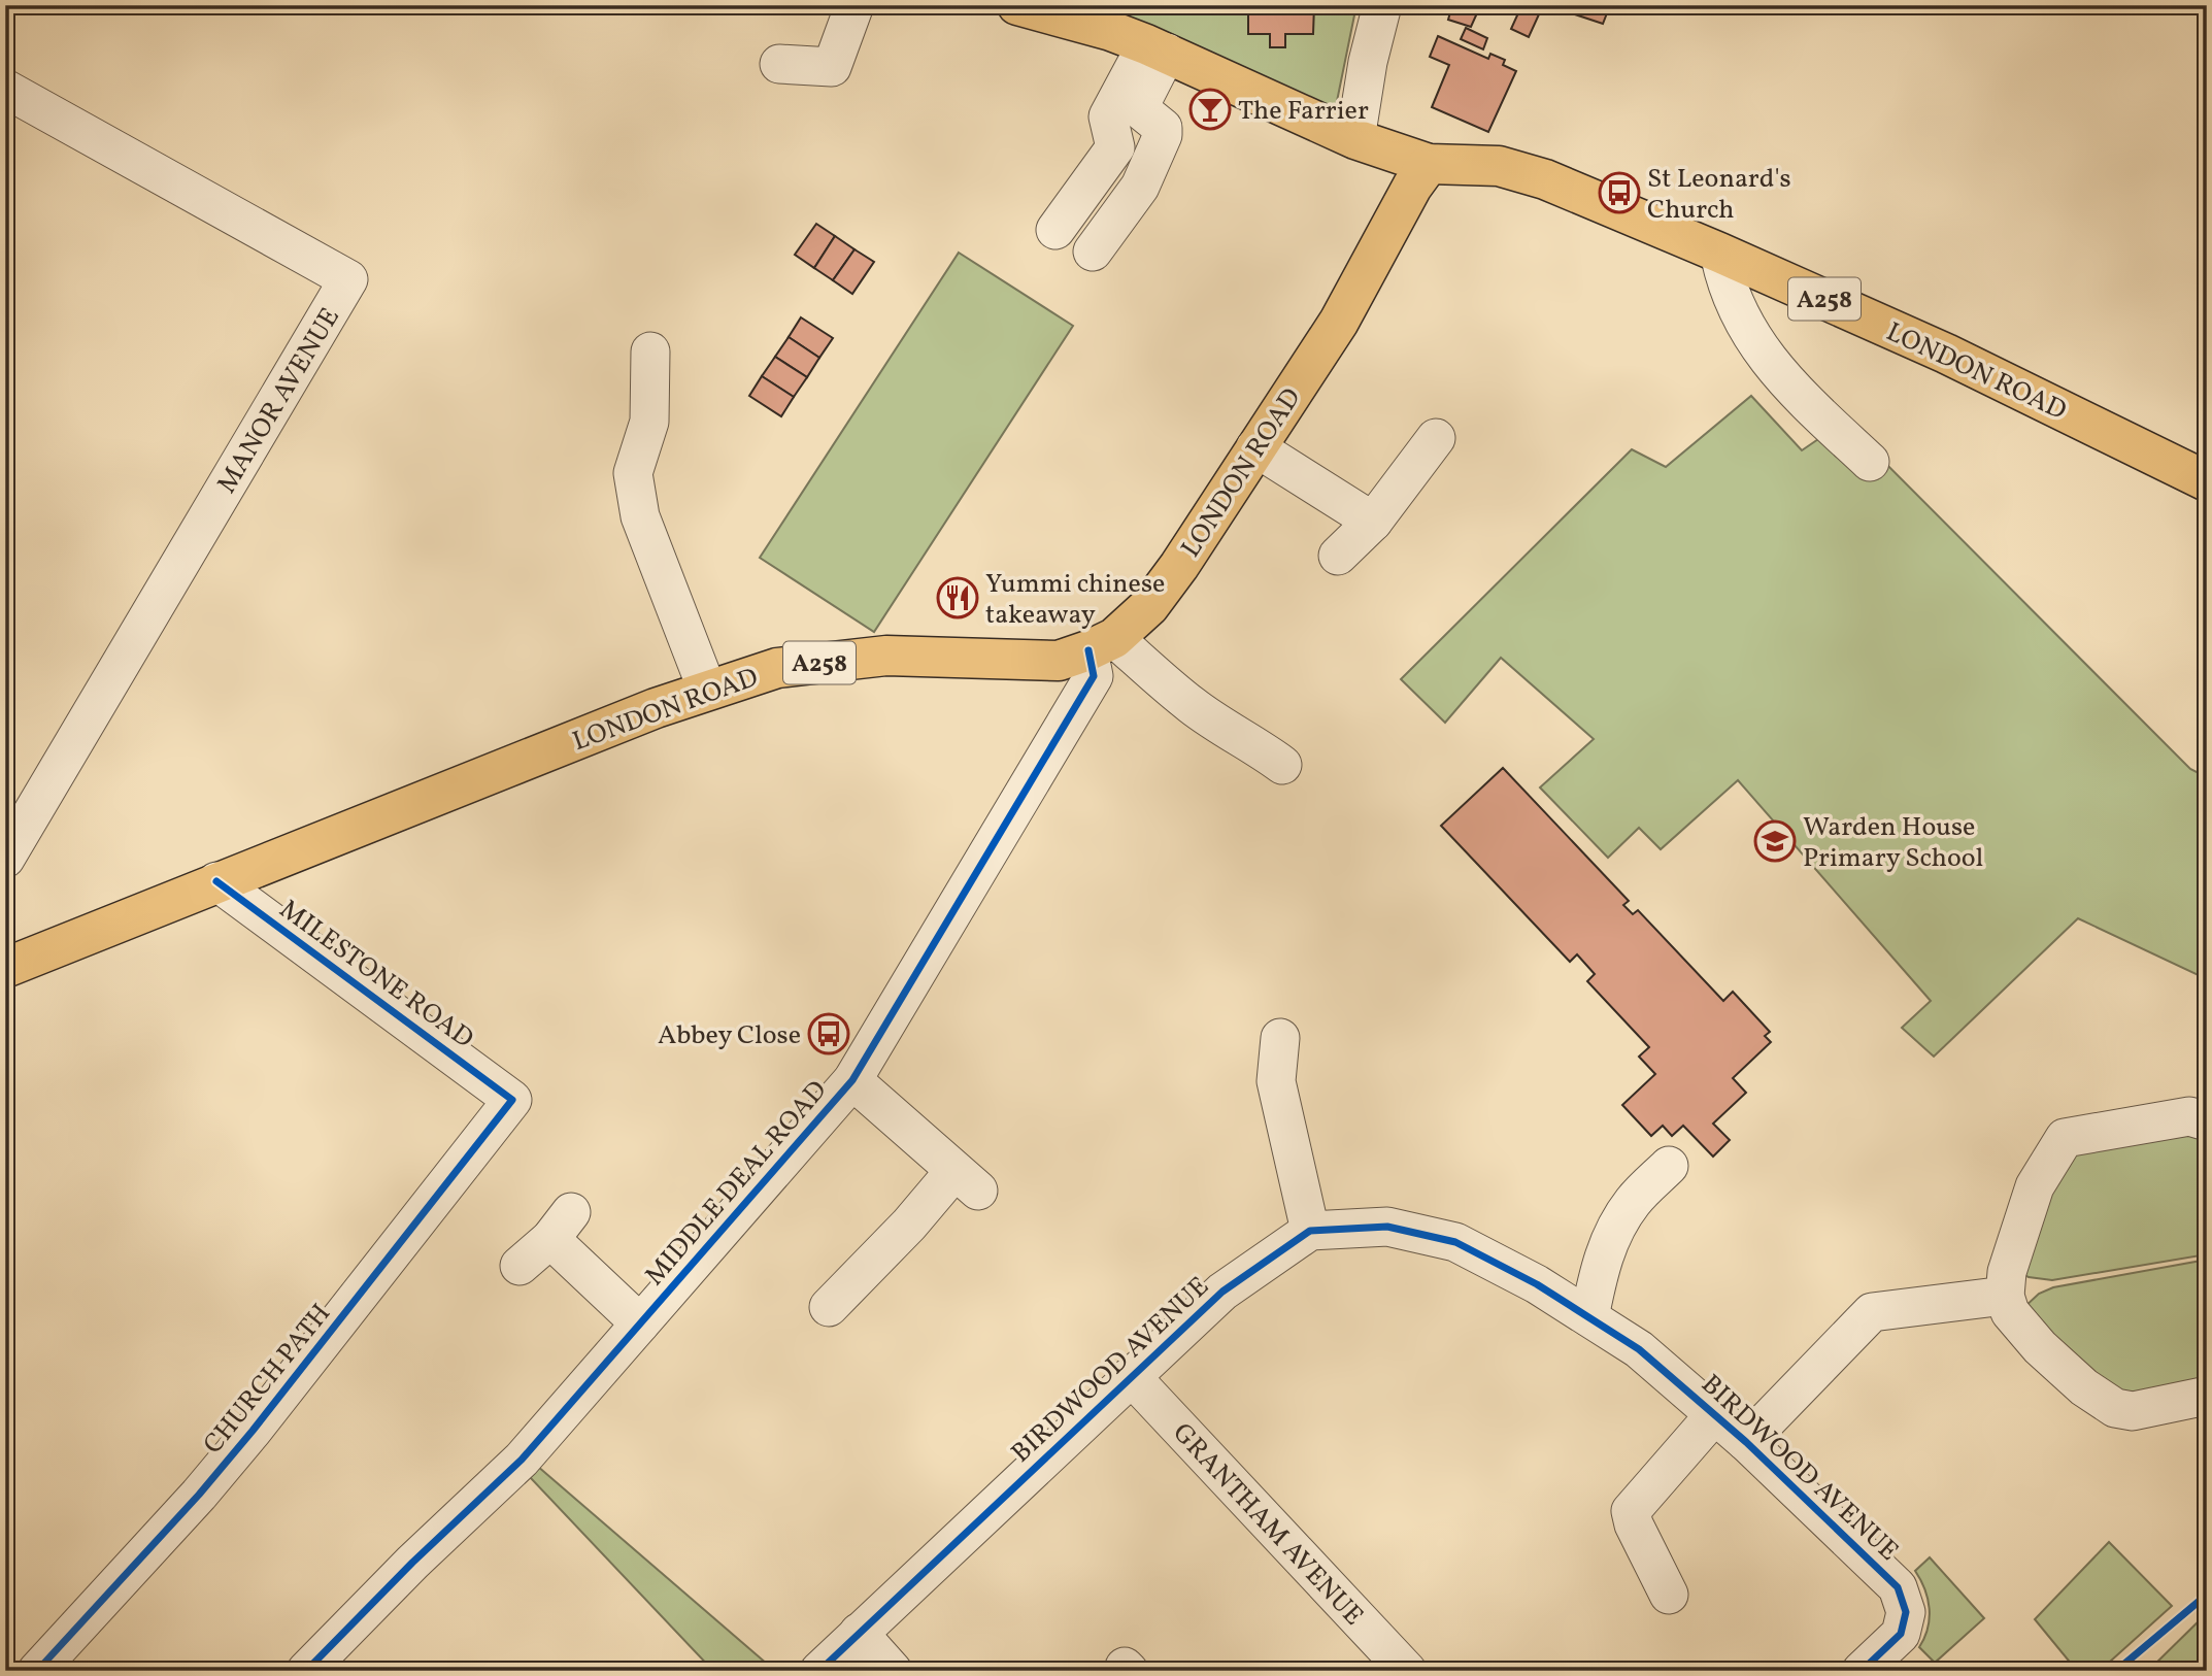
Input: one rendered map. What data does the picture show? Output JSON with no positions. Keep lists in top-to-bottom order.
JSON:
{
  "streets": {
    "main road": ["A258", "LONDON ROAD"],
    "street": [
      "MANOR AVENUE",
      "MILESTONE ROAD",
      "MIDDLE DEAL ROAD",
      "BIRDWOOD AVENUE",
      "CHURCH PATH",
      "GRANTHAM AVENUE"
    ]
  },
  "crossings": [
    ["LONDON ROAD", "MILESTONE ROAD"],
    ["LONDON ROAD", "MIDDLE DEAL ROAD"],
    ["MILESTONE ROAD", "CHURCH PATH"],
    ["BIRDWOOD AVENUE", "GRANTHAM AVENUE"]
  ],
  "places": {
    "bar": ["The Farrier"],
    "bus stop": ["St Leonard's Church", "Abbey Close"],
    "restaurant": ["Yummi chinese takeaway"],
    "school or university": ["Warden House Primary School"]
  }
}
